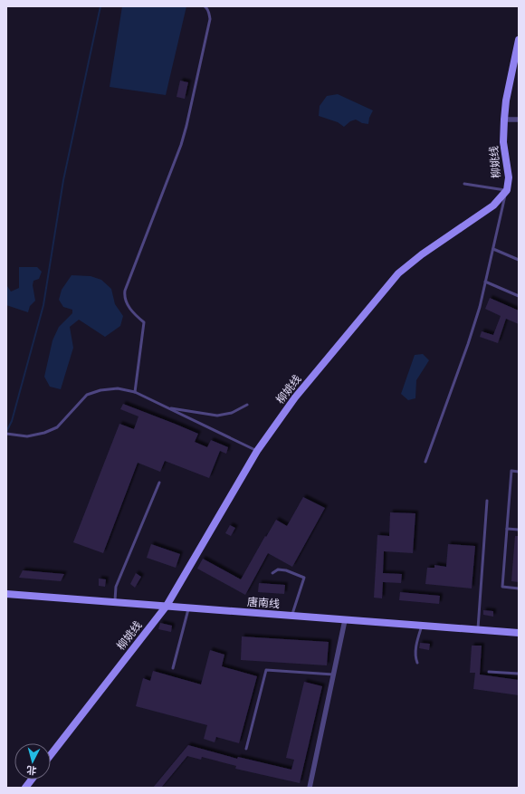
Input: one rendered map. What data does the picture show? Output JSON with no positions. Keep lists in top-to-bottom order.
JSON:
{
  "streets": {
    "street": ["柳姚线", "唐南线"]
  },
  "crossings": [
    ["柳姚线", "唐南线"]
  ],
  "north": "bottom"
}
